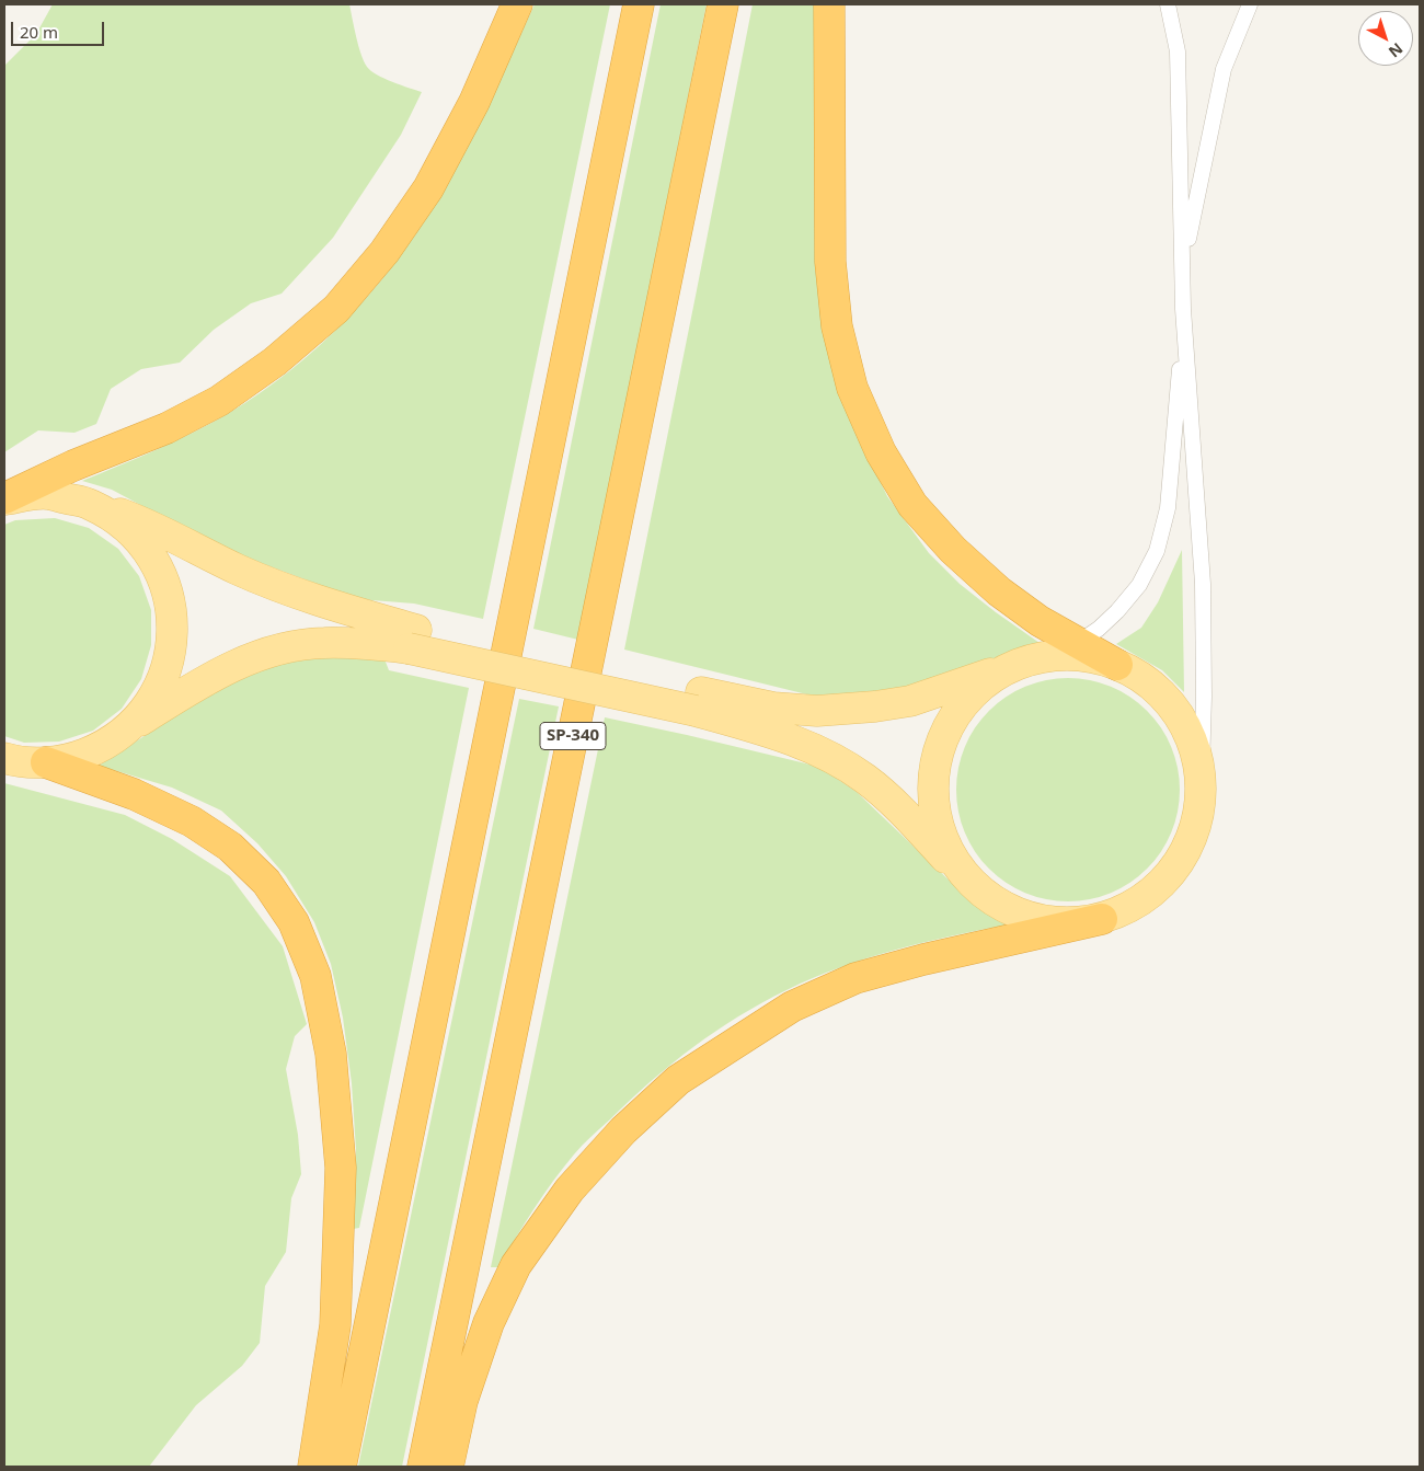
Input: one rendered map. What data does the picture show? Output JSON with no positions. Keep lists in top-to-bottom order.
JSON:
{
  "streets": {
    "highway": ["SP-340"]
  },
  "scale_bar": "20 m",
  "north": "bottom right"
}
